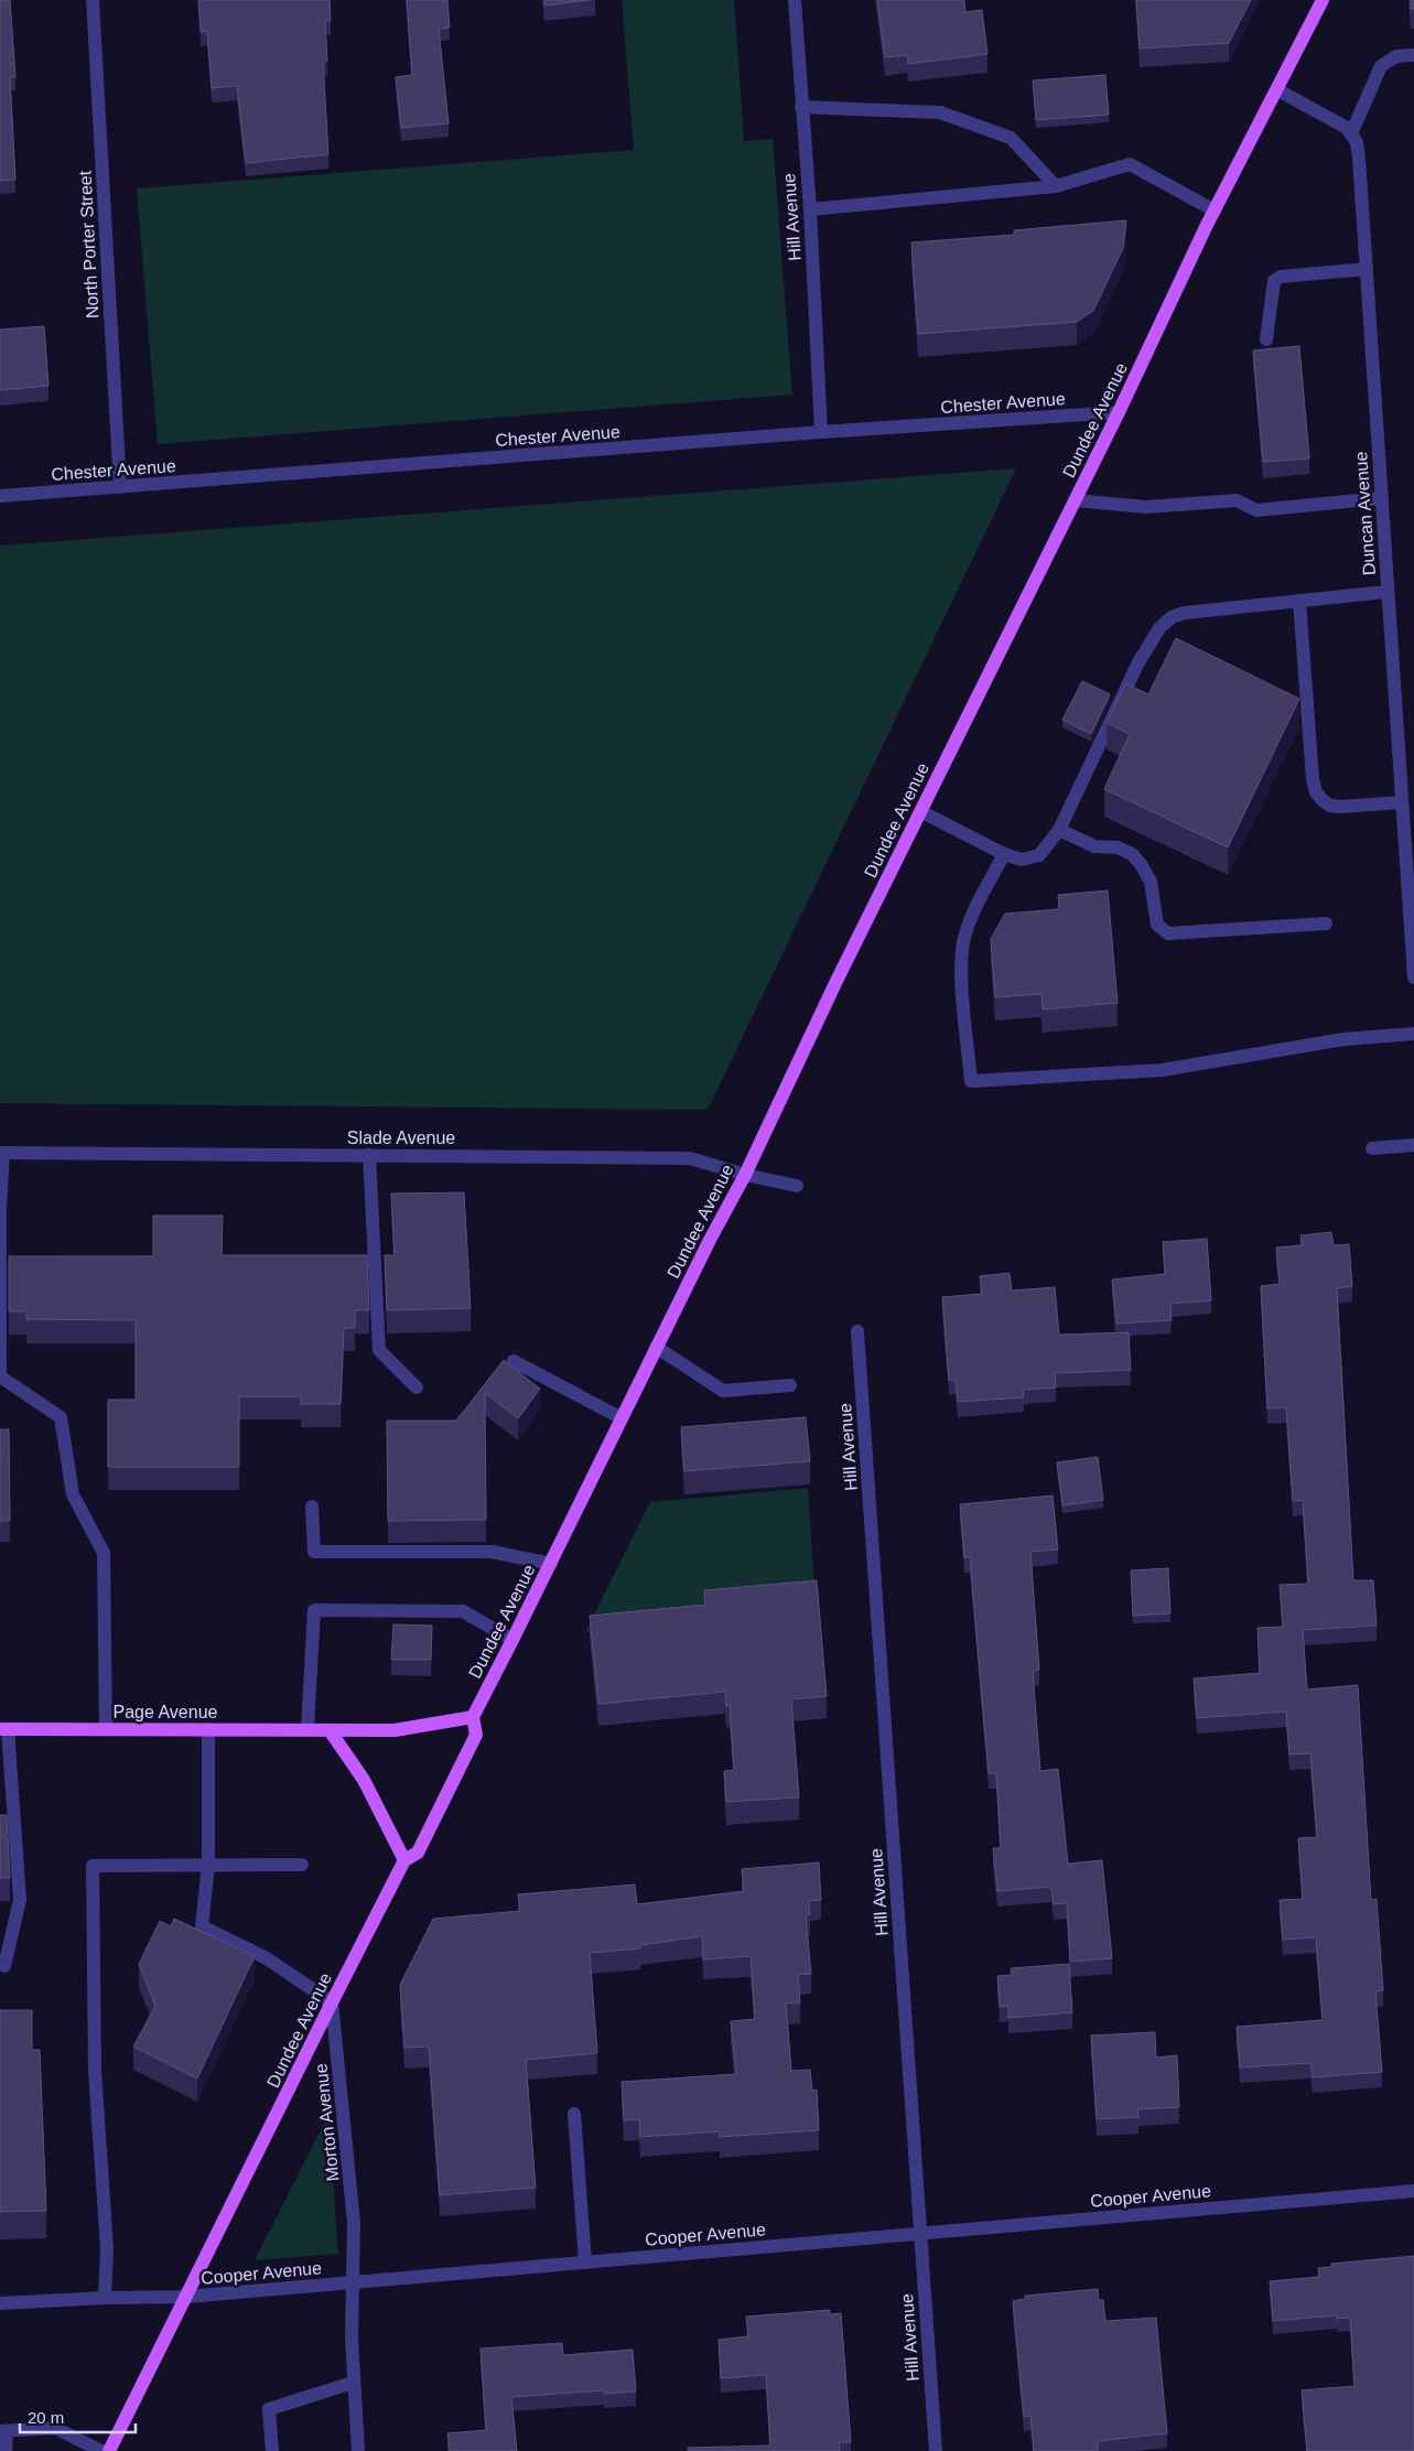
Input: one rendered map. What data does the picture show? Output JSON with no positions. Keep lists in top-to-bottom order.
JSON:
{
  "streets": {
    "main road": ["Dundee Avenue", "Page Avenue"],
    "street": [
      "Hill Avenue",
      "North Porter Street",
      "Chester Avenue",
      "Duncan Avenue",
      "Slade Avenue",
      "Morton Avenue",
      "Cooper Avenue"
    ]
  },
  "crossings": [
    ["Hill Avenue", "Chester Avenue"],
    ["Hill Avenue", "Cooper Avenue"],
    ["North Porter Street", "Chester Avenue"],
    ["Chester Avenue", "Dundee Avenue"],
    ["Dundee Avenue", "Slade Avenue"],
    ["Dundee Avenue", "Page Avenue"],
    ["Dundee Avenue", "Morton Avenue"],
    ["Dundee Avenue", "Cooper Avenue"],
    ["Morton Avenue", "Cooper Avenue"]
  ],
  "scale_bar": "20 m"
}
